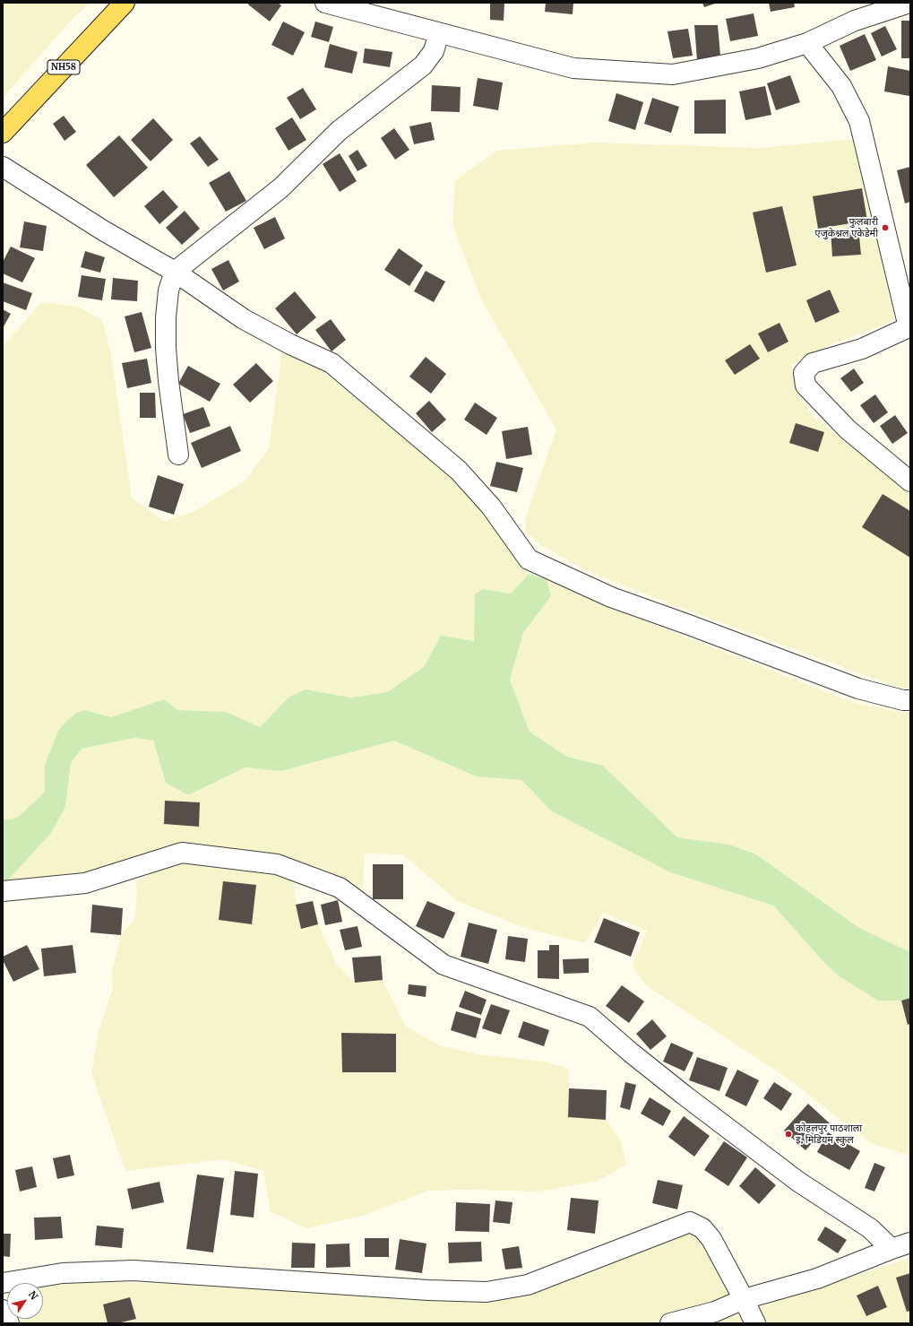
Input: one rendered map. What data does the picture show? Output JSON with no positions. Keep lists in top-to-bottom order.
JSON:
{
  "streets": {
    "main road": ["NH58"]
  },
  "places": ["फुलबारी एजुकेश्नल एकेडेमी", "कोहलपुर पाठशाला इ. मिडियम स्कुल"],
  "north": "top right"
}
